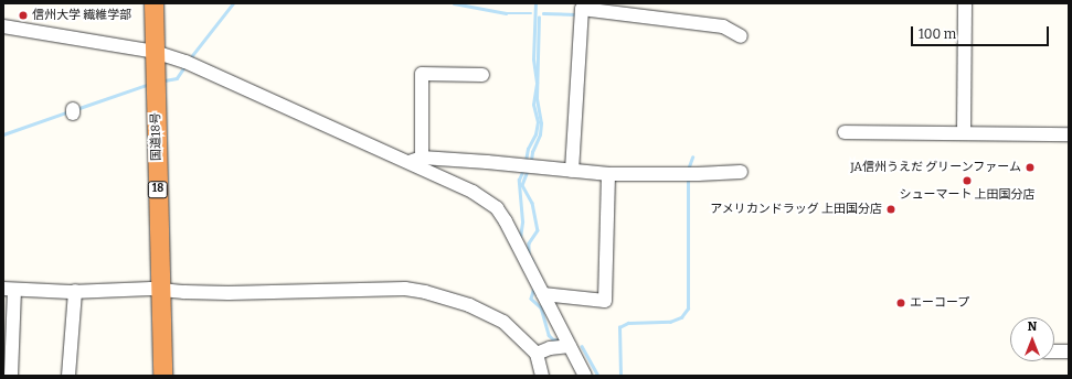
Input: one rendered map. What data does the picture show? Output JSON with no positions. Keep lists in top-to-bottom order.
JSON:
{
  "streets": {
    "highway": ["国道18号", "18"]
  },
  "places": [
    "信州大学 繊維学部",
    "JA信州うえだ グリーンファーム",
    "シューマート 上田国分店",
    "アメリカンドラッグ 上田国分店",
    "エーコープ"
  ],
  "scale_bar": "100 m",
  "north": "top"
}
